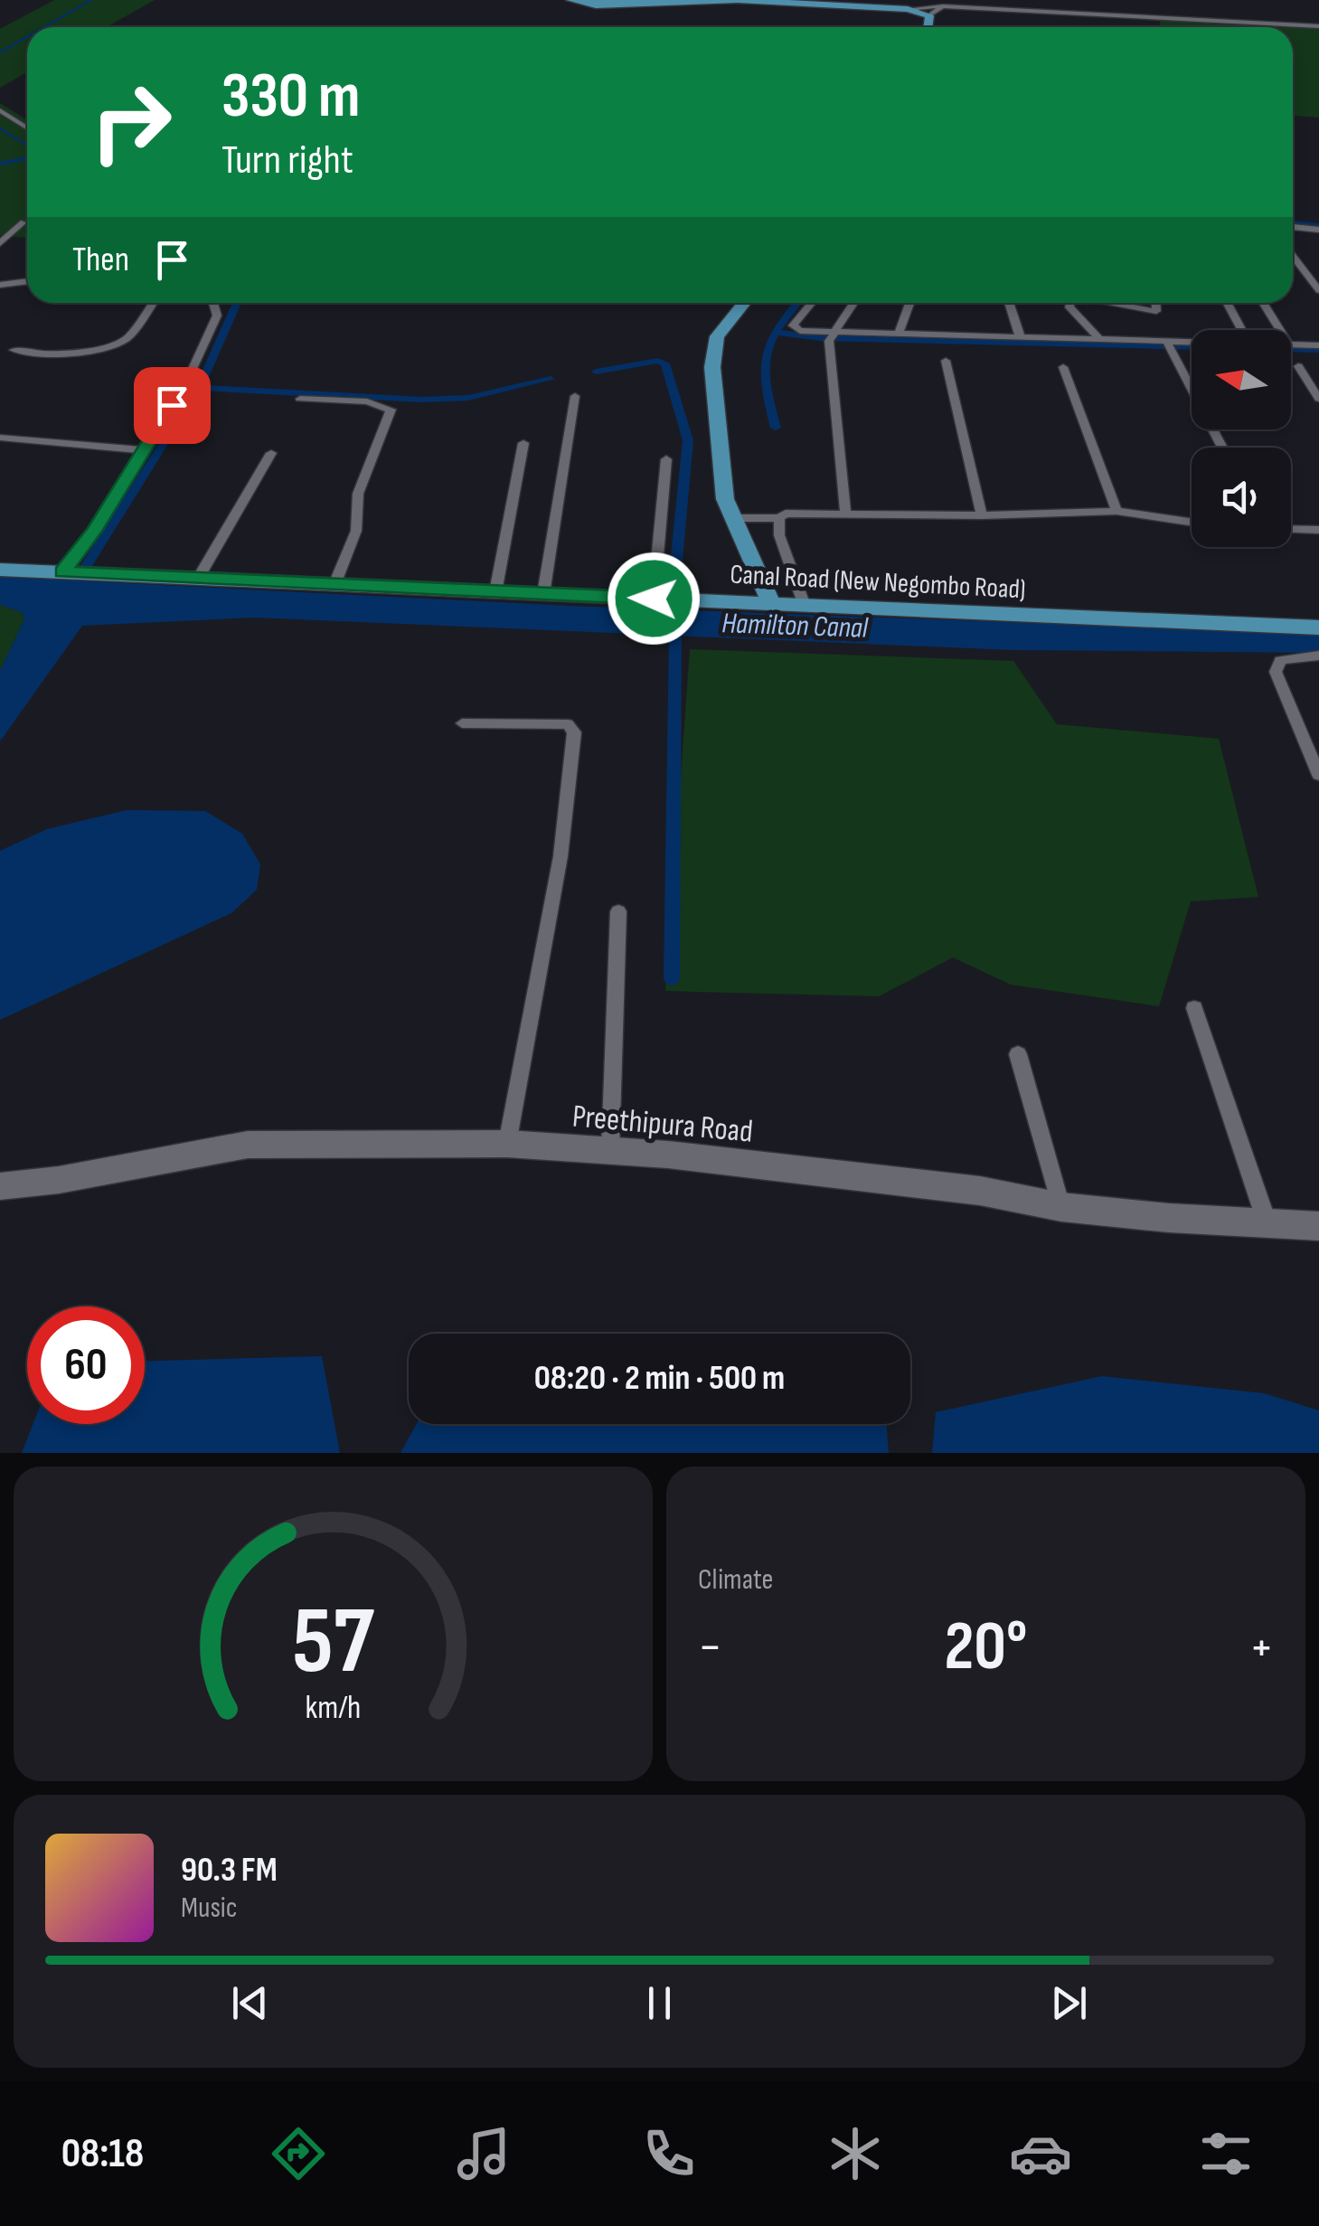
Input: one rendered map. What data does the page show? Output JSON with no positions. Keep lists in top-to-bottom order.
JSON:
{
  "streets": {
    "main road": ["Canal Road (New Negombo Road)"],
    "street": ["Preethipura Road"]
  },
  "water": ["Hamilton Canal"],
  "north": "left",
  "page": {
    "turn": ["330 m", "Turn right"],
    "then": "Then",
    "limit": "60",
    "trip": "08:20 · 2 min · 500 m",
    "tile": "Climate",
    "heat": ["−", "20°", "+"],
    "song": ["90.3 FM", "Music"],
    "tabs": "08:18",
    "gauge": ["57", "km/h"]
  }
}
